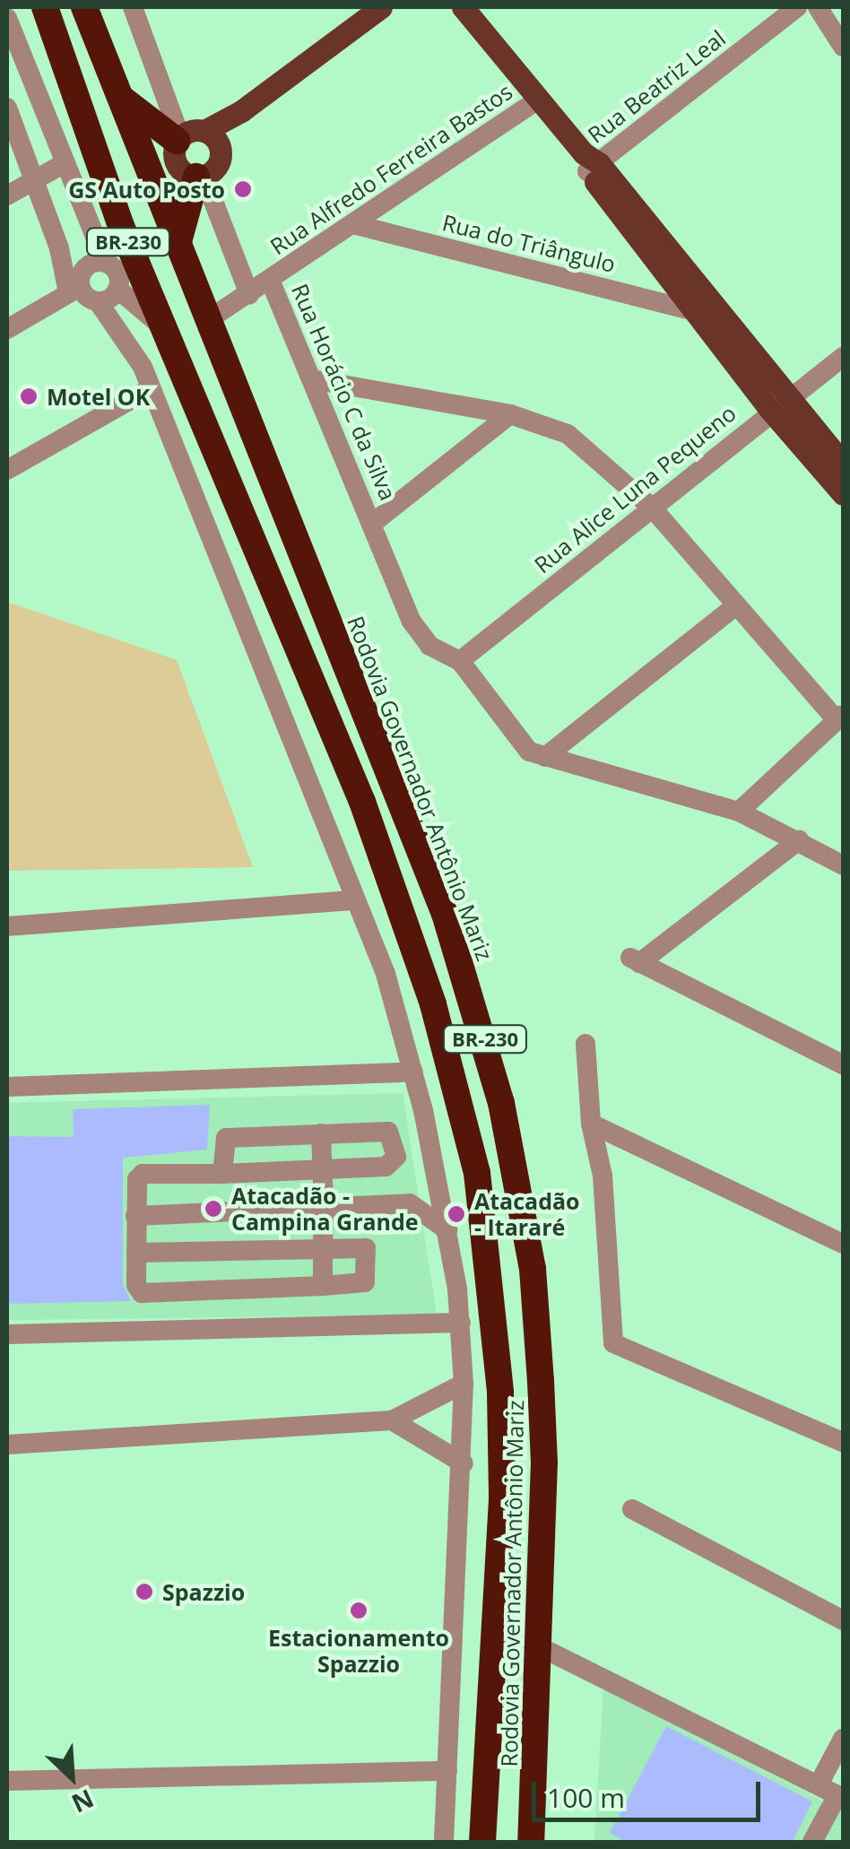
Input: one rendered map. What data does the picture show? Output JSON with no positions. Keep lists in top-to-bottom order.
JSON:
{
  "streets": {
    "highway": ["BR-230", "Rodovia Governador Antônio Mariz"],
    "street": [
      "Rua Beatriz Leal",
      "Rua Alfredo Ferreira Bastos",
      "Rua do Triângulo",
      "Rua Horácio C da Silva",
      "Rua Alice Luna Pequeno"
    ]
  },
  "crossings": [
    ["Rua Alfredo Ferreira Bastos", "Rua do Triângulo"],
    ["Rua Alfredo Ferreira Bastos", "Rua Horácio C da Silva"],
    ["Rua Alfredo Ferreira Bastos", "Rodovia Governador Antônio Mariz"],
    ["Rua Horácio C da Silva", "Rua Alice Luna Pequeno"]
  ],
  "places": [
    "GS Auto Posto",
    "Motel OK",
    "Atacadão - Campina Grande",
    "Atacadão - Itararé",
    "Spazzio",
    "Estacionamento Spazzio"
  ],
  "scale_bar": "100 m",
  "north": "bottom right"
}
